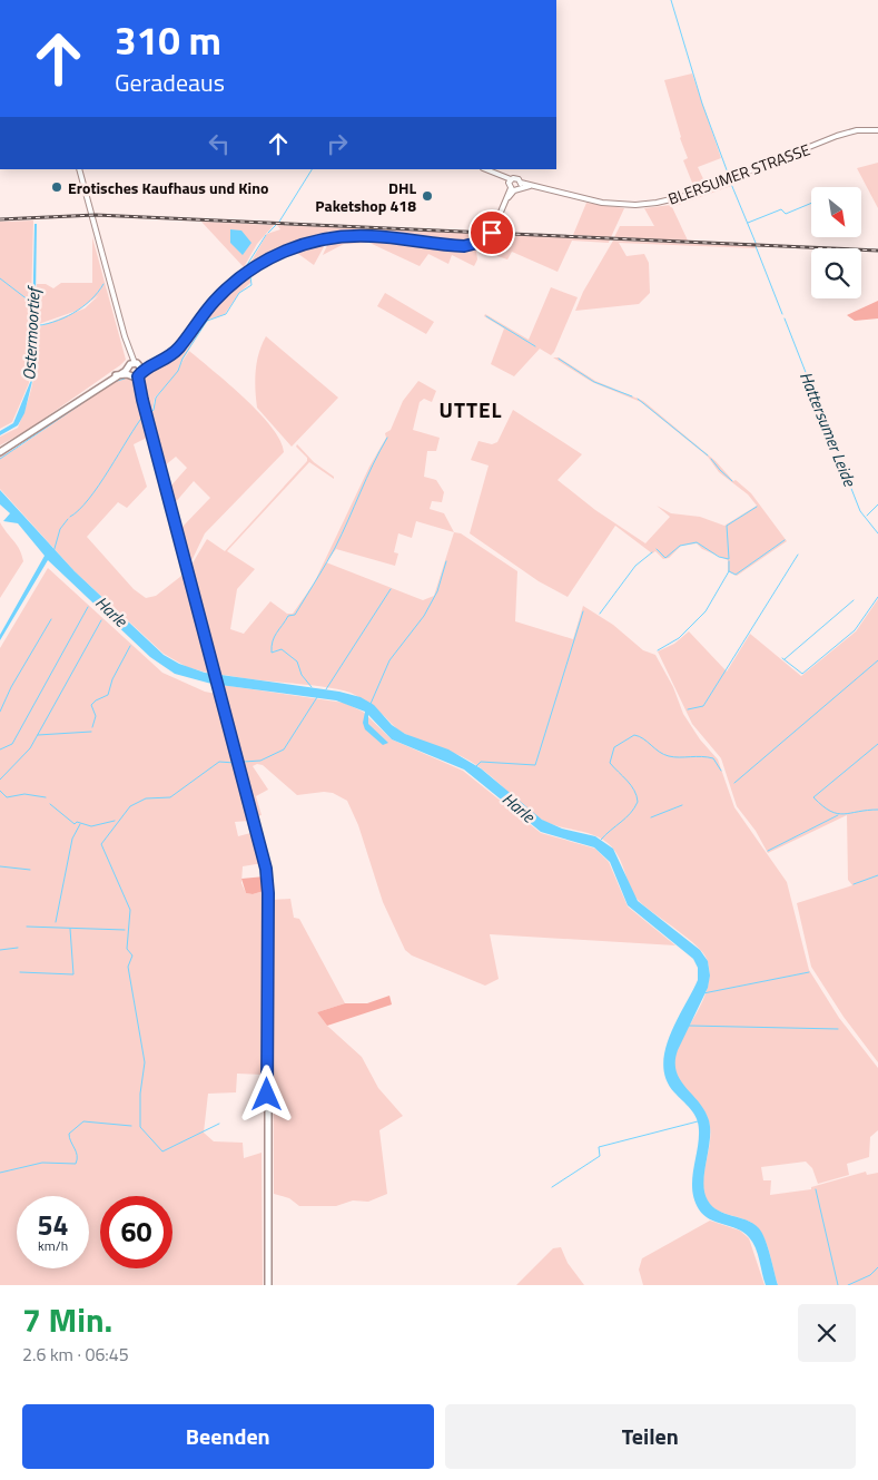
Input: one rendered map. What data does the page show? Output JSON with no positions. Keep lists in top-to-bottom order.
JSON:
{
  "streets": {
    "main road": ["BLERSUMER STRASSE"]
  },
  "districts": ["UTTEL"],
  "water": ["Ostermoortief", "Hattersumer Leide", "Harle"],
  "places": ["Erotisches Kaufhaus und Kino", "DHL Paketshop 418"],
  "north": "bottom right",
  "page": {
    "turn": ["310 m", "Geradeaus"],
    "speed": "54 km/h",
    "limit": "60",
    "heading": ["7 Min.", "2.6 km · 06:45"],
    "buttons": ["Beenden", "Teilen"]
  }
}
